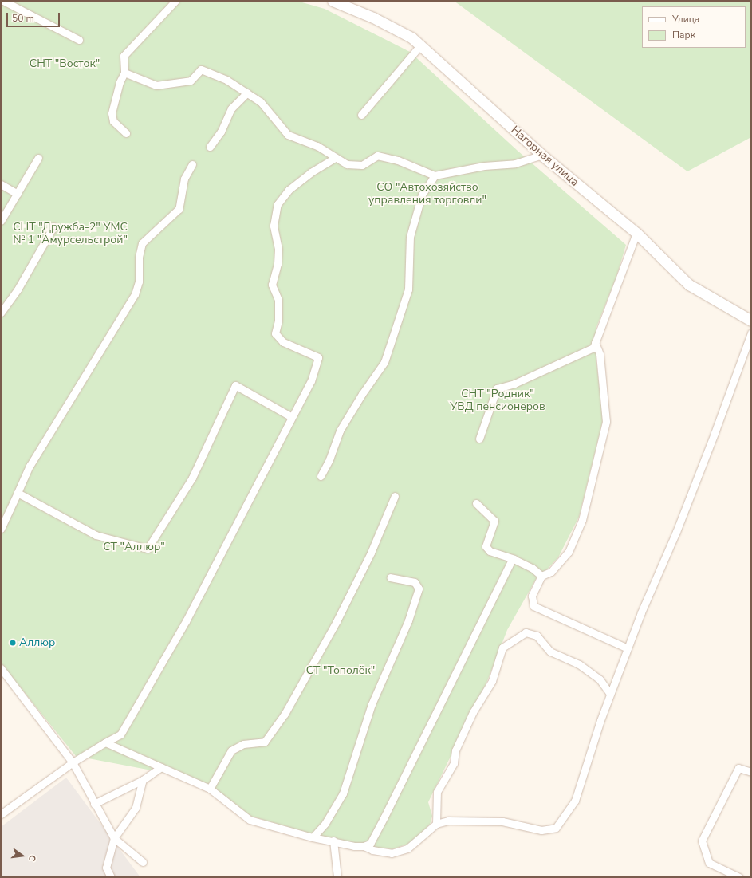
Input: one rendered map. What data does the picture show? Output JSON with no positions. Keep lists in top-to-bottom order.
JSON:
{
  "streets": {
    "street": ["Нагорная улица"]
  },
  "parks": [
    "СНТ \"Восток\"",
    "СО \"Автохозяйство управления торговли\"",
    "СНТ \"Дружба-2\" УМС № 1 \"Амурсельстрой\"",
    "СНТ \"Родник\" УВД пенсионеров",
    "СТ \"Аллюр\"",
    "СТ \"Тополёк\""
  ],
  "places": ["Аллюр"],
  "legend": ["Улица", "Парк"],
  "scale_bar": "50 m",
  "north": "right"
}
